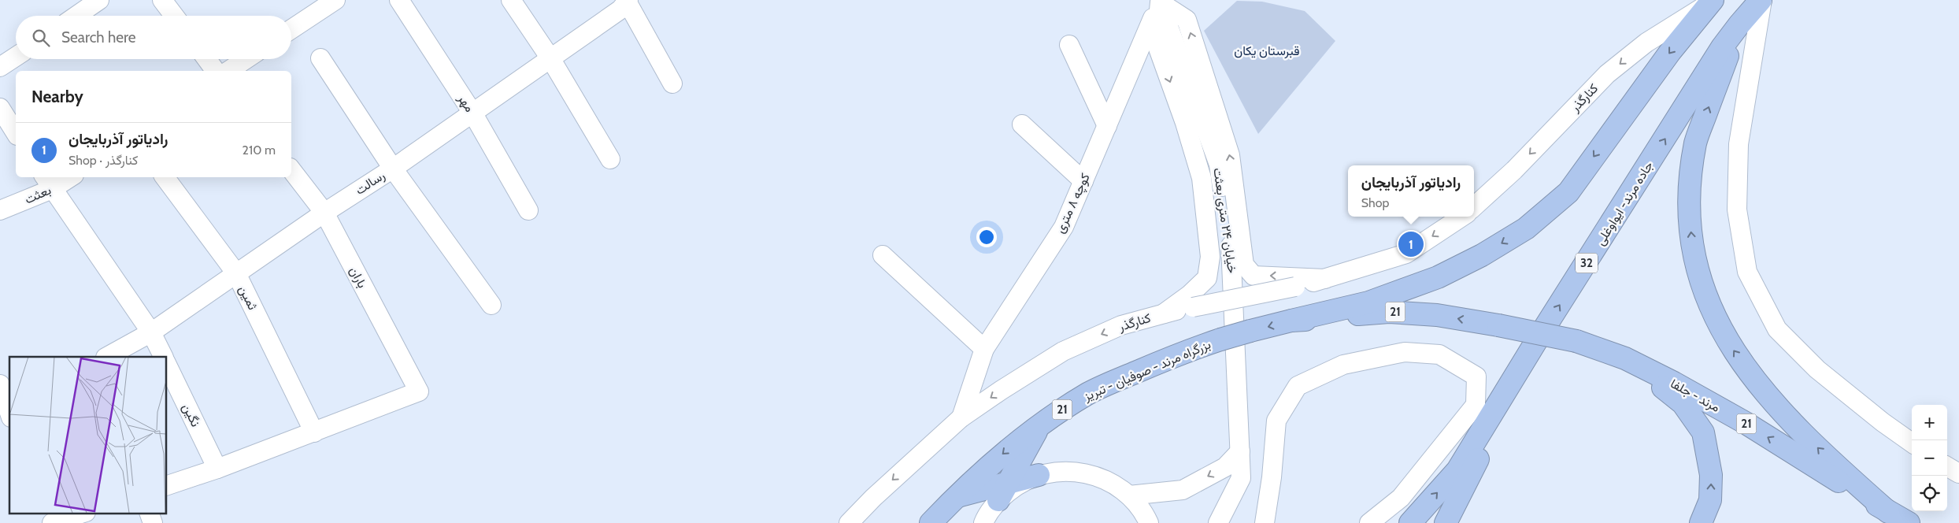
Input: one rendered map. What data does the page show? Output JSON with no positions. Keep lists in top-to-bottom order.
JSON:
{
  "streets": {
    "highway": [
      "جاده مرند- ایواوغلی",
      "32",
      "21",
      "بزرگراه مرند - صوفیان - تبریز",
      "مرند - جلفا"
    ],
    "street": [
      "کنارگذر",
      "مهر",
      "رسالت",
      "بعثت",
      "کوچه ۸ متری",
      "خیابان ۲۴ متری بعثت",
      "باران",
      "ثمین",
      "نگین"
    ]
  },
  "crossings": [
    ["کنارگذر", "کوچه ۸ متری"],
    ["مهر", "رسالت"],
    ["رسالت", "باران"],
    ["رسالت", "ثمین"],
    ["کوچه ۸ متری", "خیابان ۲۴ متری بعثت"],
    ["باران", "ثمین"],
    ["بزرگراه مرند - صوفیان - تبریز", "مرند - جلفا"]
  ],
  "one_way": ["کنارگذر", "بزرگراه مرند - صوفیان - تبریز", "مرند - جلفا"],
  "parks": ["قبرستان یکان"],
  "page": {
    "search": "Search here",
    "heading": "Nearby",
    "list": [
      {
        "mark": "1",
        "name": "رادیاتور آذربایجان",
        "note": "Shop · کنارگذر",
        "value": "210 m"
      }
    ],
    "popup": ["رادیاتور آذربایجان", "Shop"],
    "pins": "1",
    "map_buttons": ["+", "−"]
  }
}
